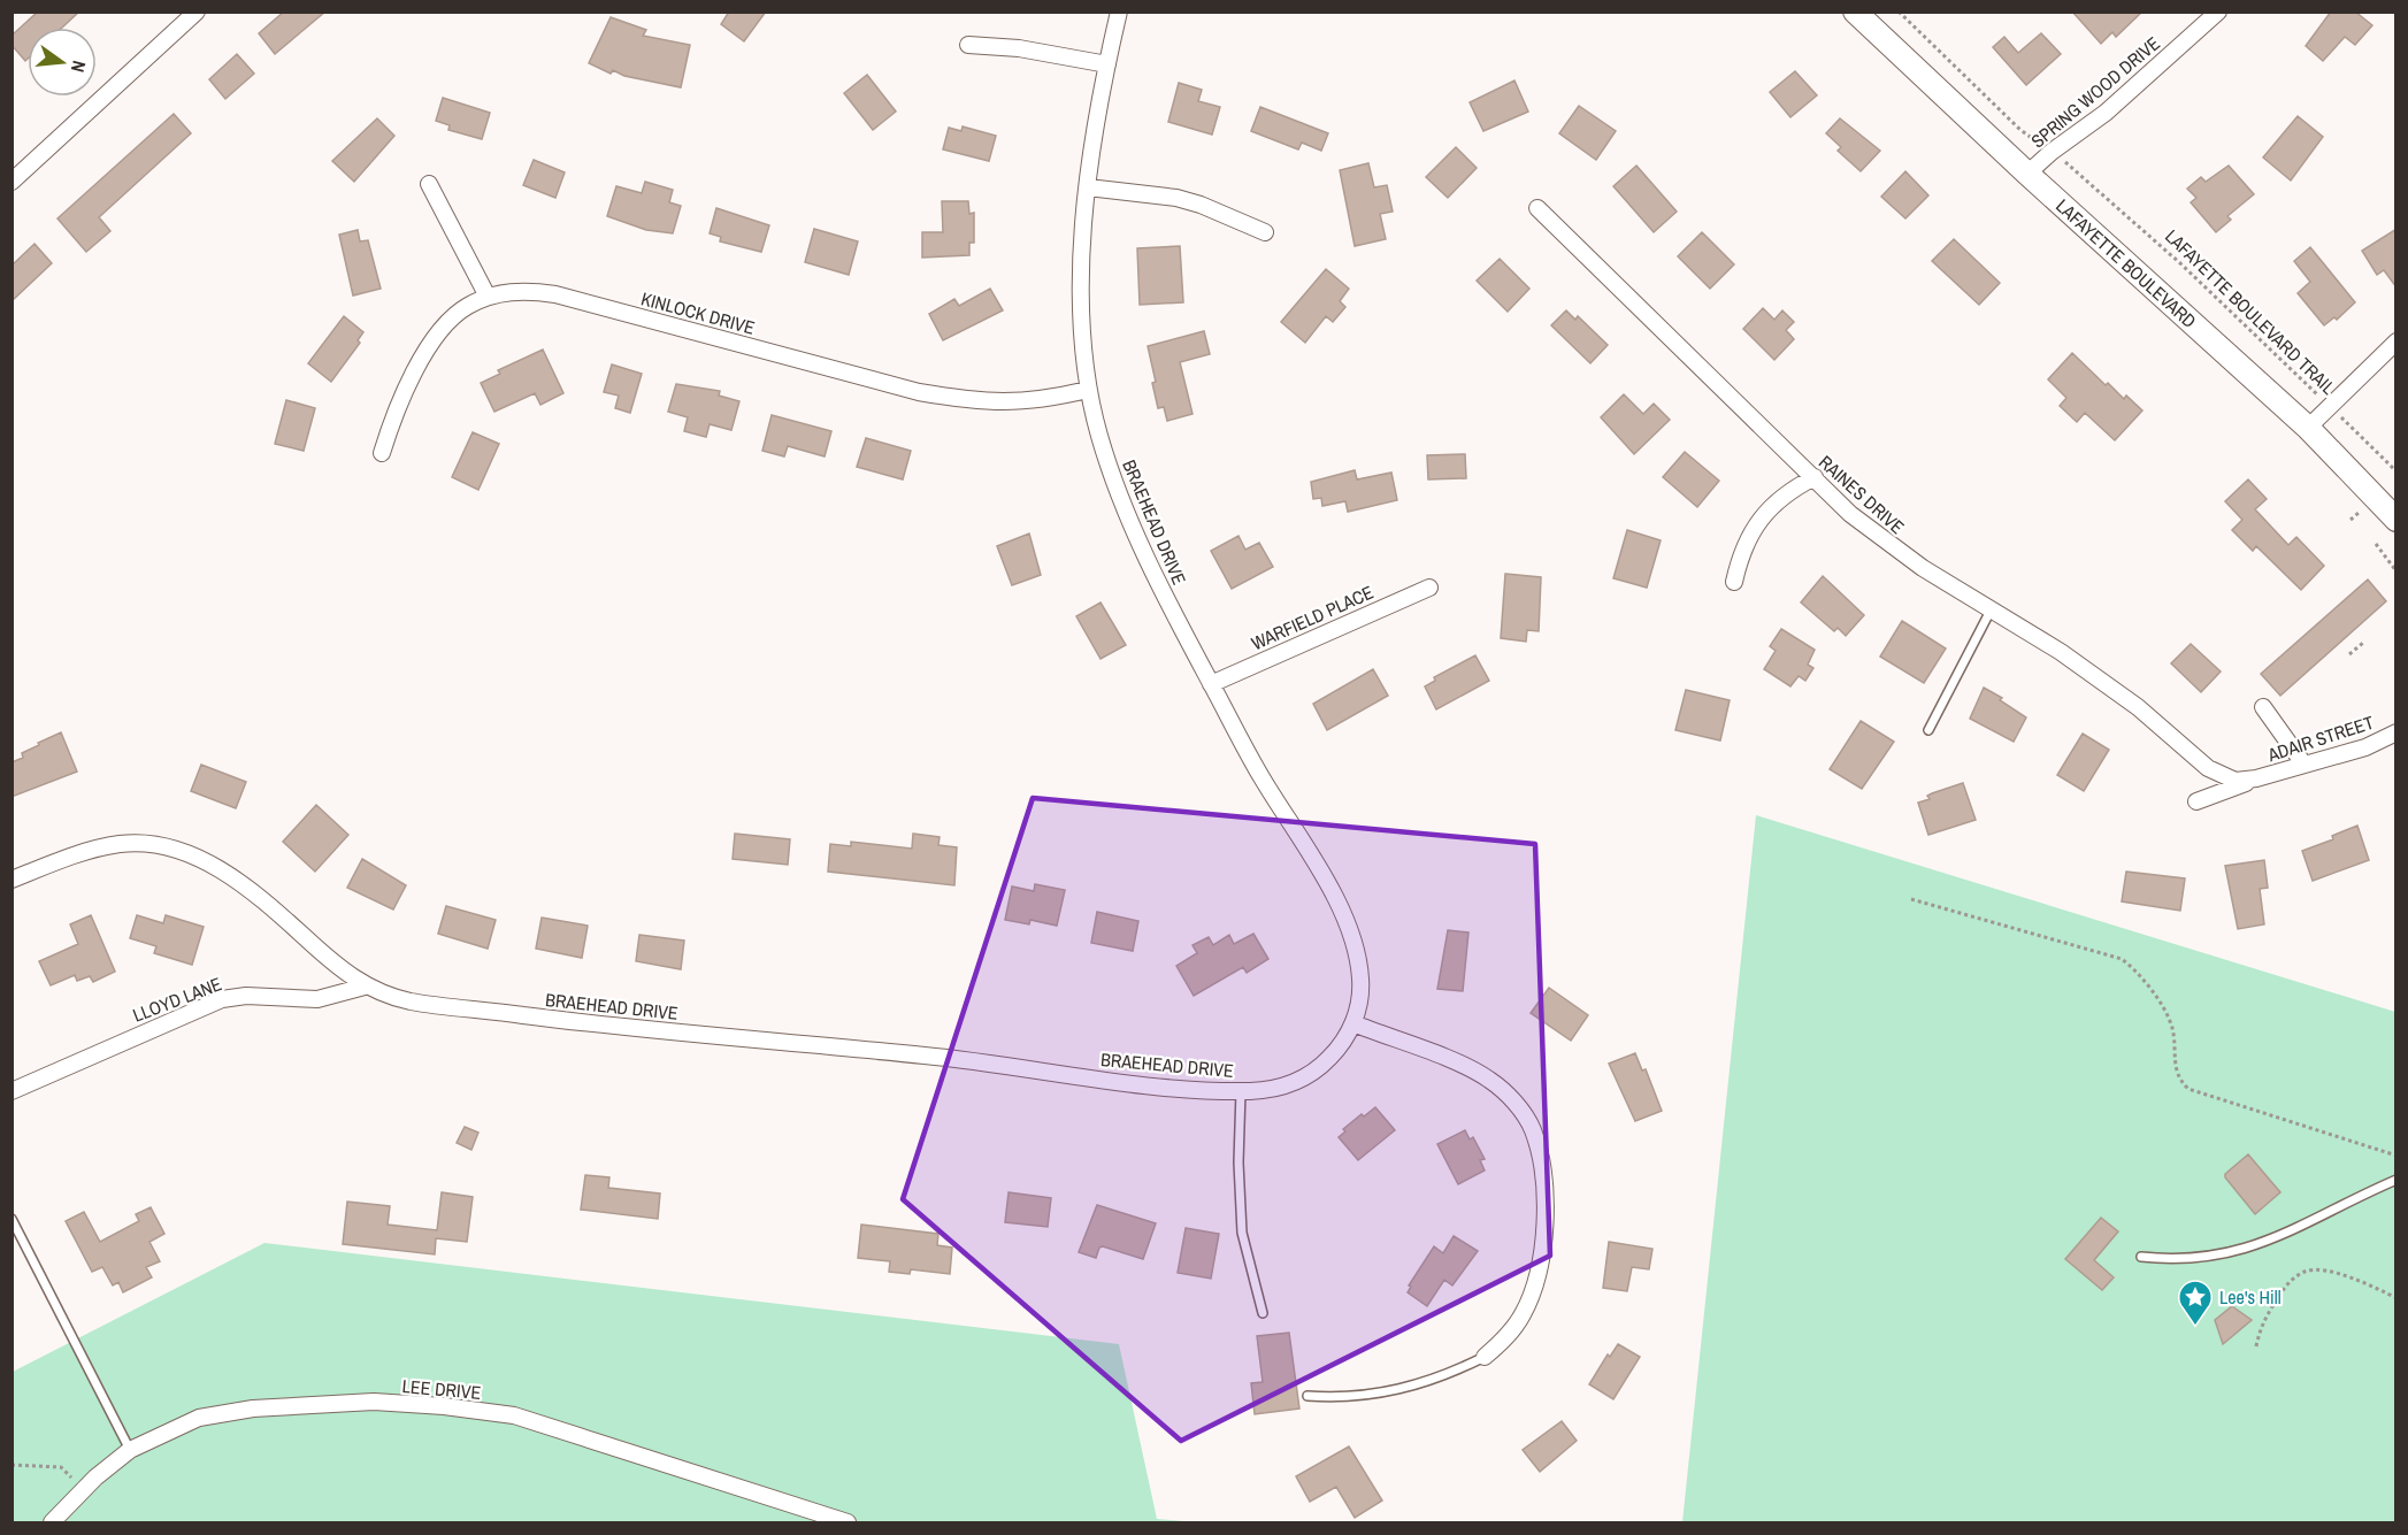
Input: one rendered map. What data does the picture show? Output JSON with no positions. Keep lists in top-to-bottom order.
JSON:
{
  "streets": {
    "main road": ["LAFAYETTE BOULEVARD"],
    "street": [
      "SPRING WOOD DRIVE",
      "KINLOCK DRIVE",
      "RAINES DRIVE",
      "BRAEHEAD DRIVE",
      "WARFIELD PLACE",
      "ADAIR STREET",
      "LLOYD LANE",
      "LEE DRIVE"
    ],
    "path": ["LAFAYETTE BOULEVARD TRAIL"]
  },
  "crossings": [
    ["SPRING WOOD DRIVE", "LAFAYETTE BOULEVARD"],
    ["KINLOCK DRIVE", "BRAEHEAD DRIVE"],
    ["RAINES DRIVE", "ADAIR STREET"],
    ["BRAEHEAD DRIVE", "WARFIELD PLACE"],
    ["BRAEHEAD DRIVE", "LLOYD LANE"]
  ],
  "places": {
    "place": ["Lee's Hill"]
  },
  "north": "right"
}
